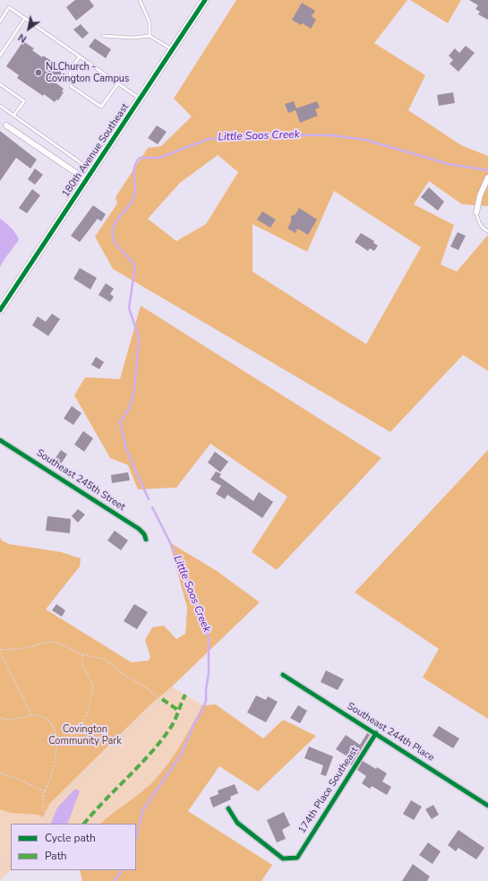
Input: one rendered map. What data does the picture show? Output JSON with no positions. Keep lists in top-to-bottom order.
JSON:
{
  "streets": {
    "street": [
      "180th Avenue Southeast",
      "Southeast 245th Street",
      "Southeast 244th Place",
      "174th Place Southeast"
    ]
  },
  "crossings": [
    ["Southeast 244th Place", "174th Place Southeast"]
  ],
  "water": ["Little Soos Creek"],
  "parks": ["Covington Community Park"],
  "places": ["NLChurch - Covington Campus"],
  "legend": ["Cycle path", "Path"],
  "north": "bottom left"
}
